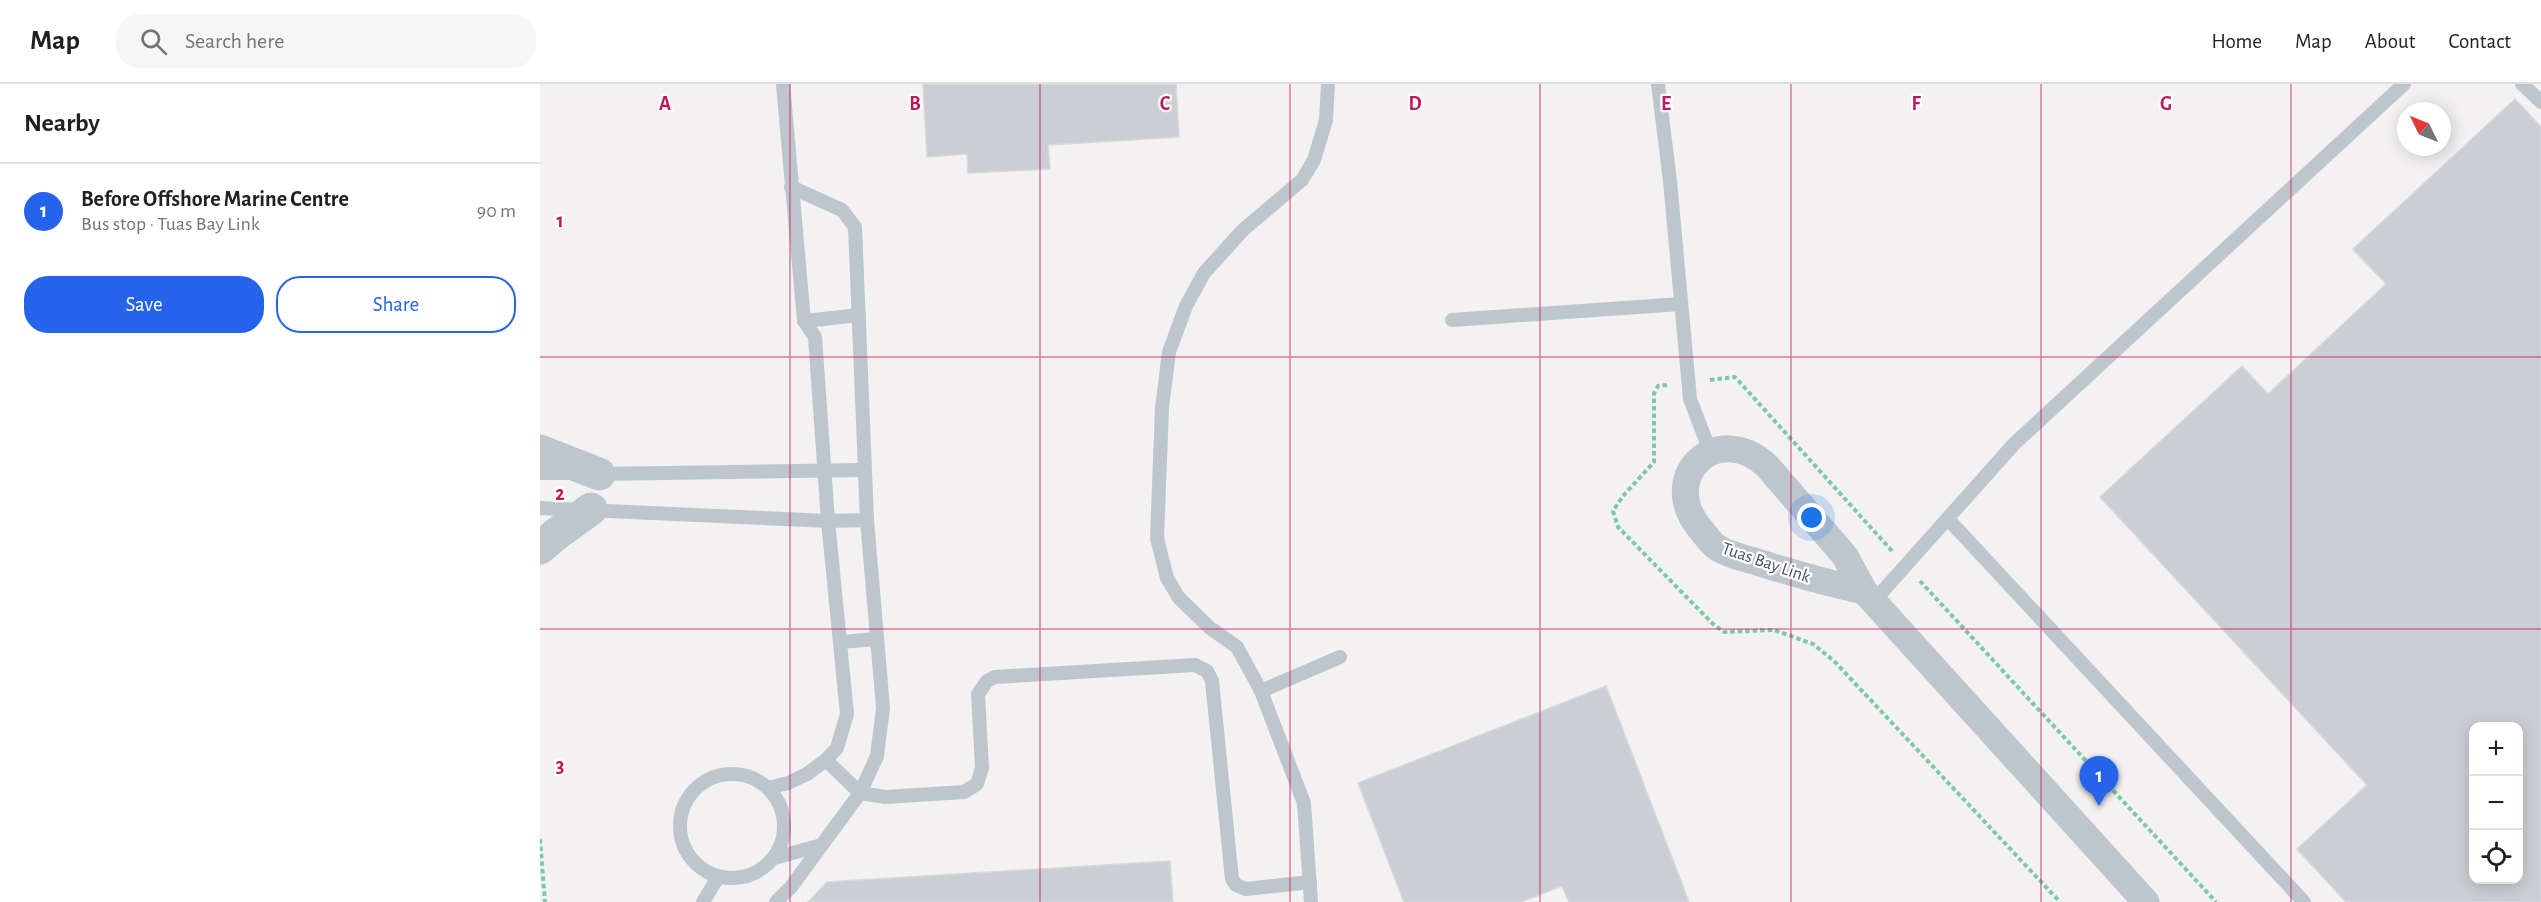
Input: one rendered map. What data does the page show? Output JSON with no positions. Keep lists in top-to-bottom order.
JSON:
{
  "streets": {
    "street": ["Tuas Bay Link"]
  },
  "north": "top left",
  "page": {
    "header": "Map",
    "search": "Search here",
    "nav": [
      "Home",
      "Map",
      "About",
      "Contact"
    ],
    "heading": "Nearby",
    "list": [
      {
        "mark": "1",
        "name": "Before Offshore Marine Centre",
        "note": "Bus stop · Tuas Bay Link",
        "value": "90 m"
      }
    ],
    "buttons": ["Save", "Share"],
    "map_buttons": ["+", "−"],
    "pins": "1"
  },
  "grid": {
    "columns": [
      "A",
      "B",
      "C",
      "D",
      "E",
      "F",
      "G"
    ],
    "rows": ["1", "2", "3"]
  }
}
